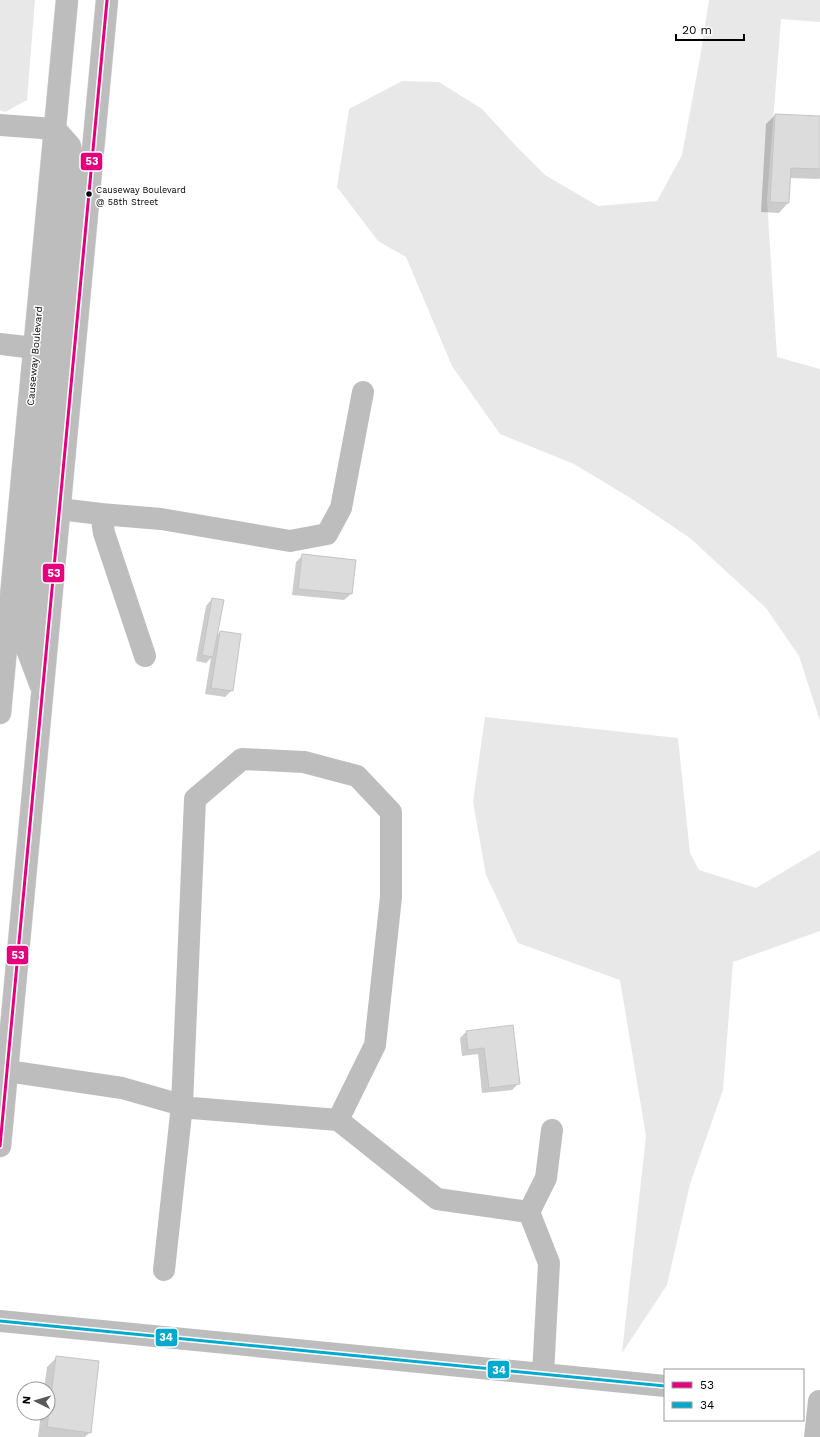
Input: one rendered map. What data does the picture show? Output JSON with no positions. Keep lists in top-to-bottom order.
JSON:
{
  "streets": {
    "main road": ["Causeway Boulevard"]
  },
  "places": ["Causeway Boulevard @ 58th Street"],
  "lines": ["transit line 53", "transit line 34"],
  "legend": ["53", "34"],
  "scale_bar": "20 m",
  "north": "left"
}
